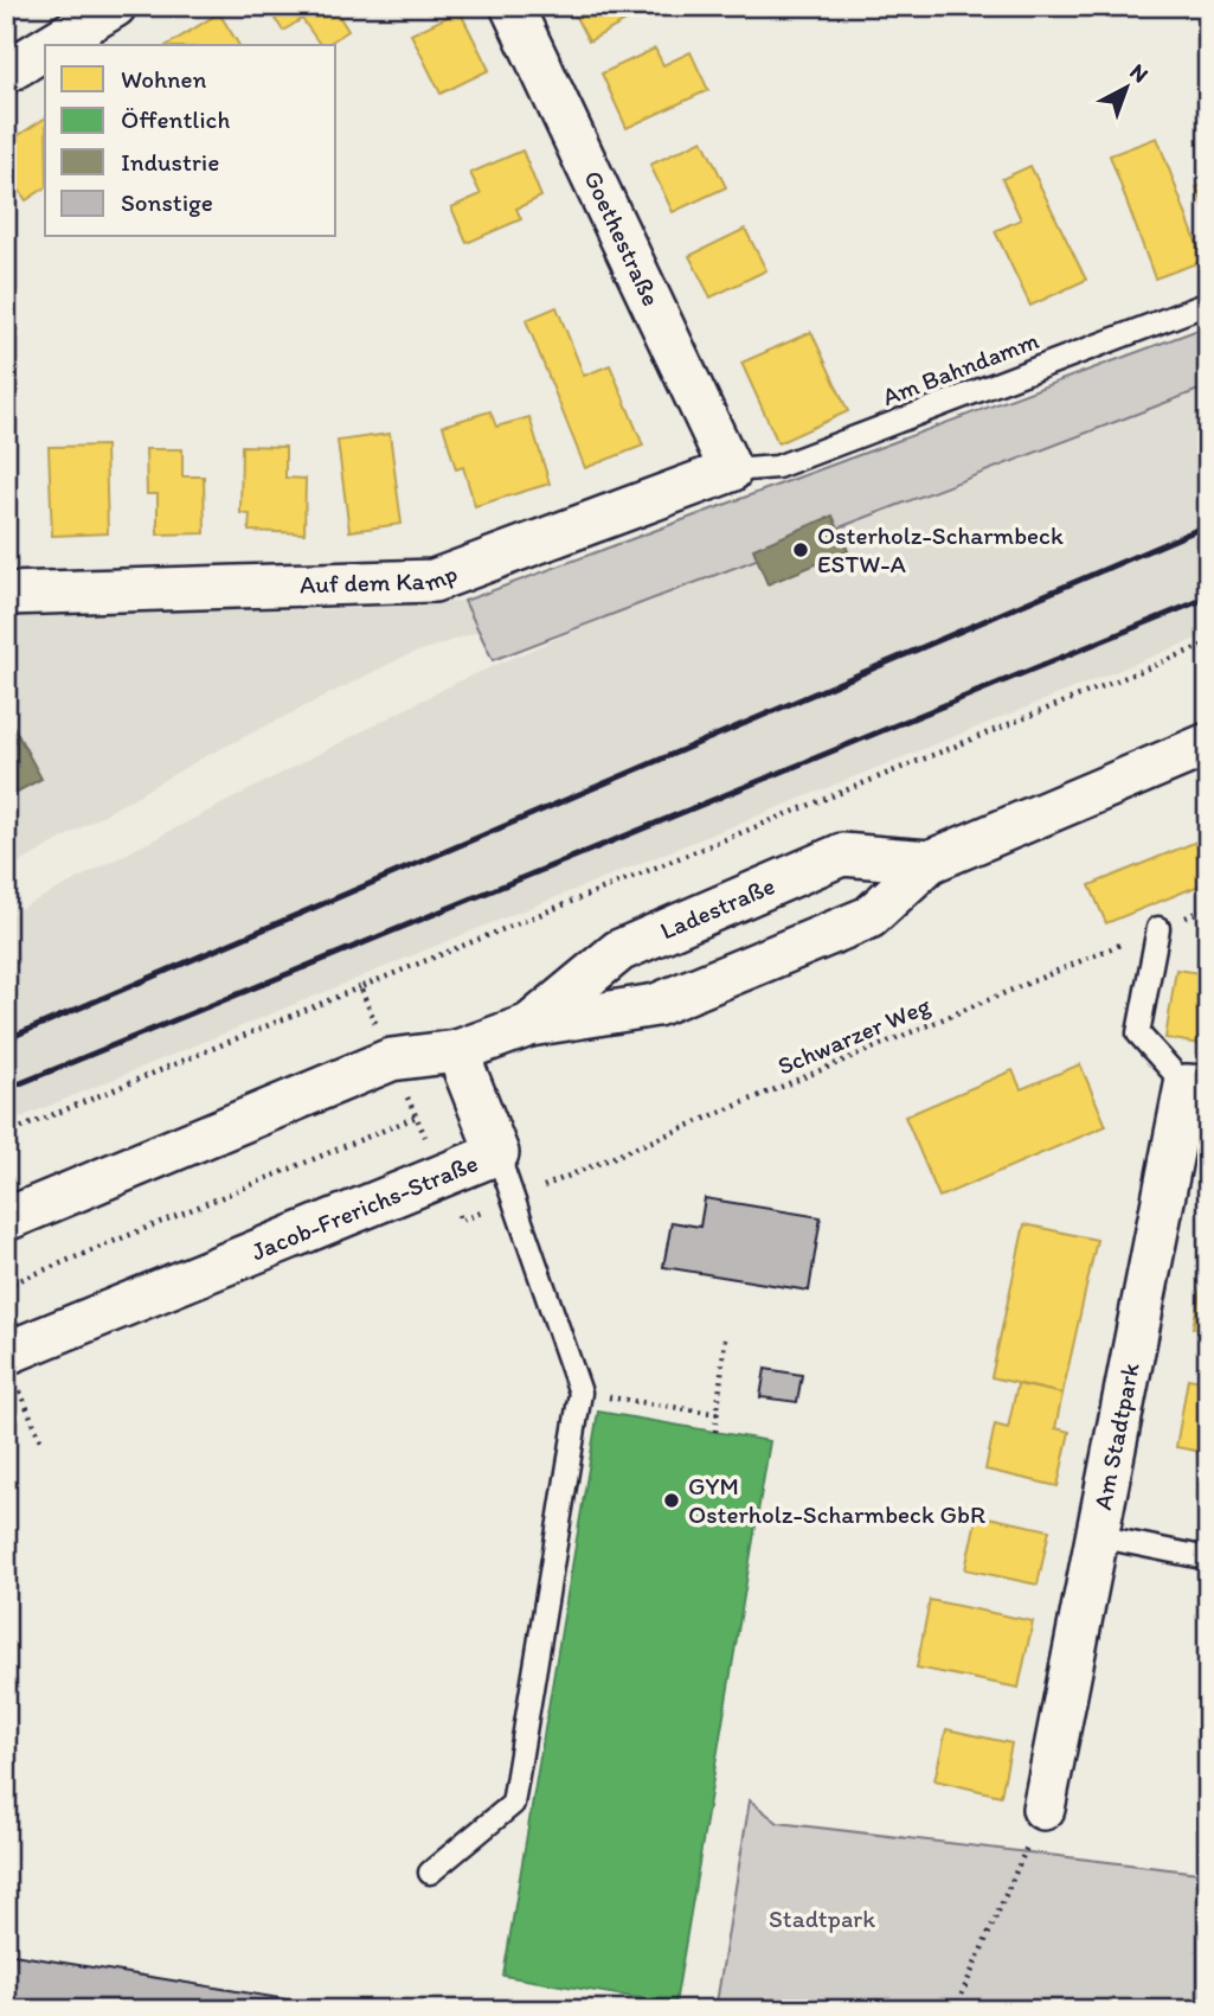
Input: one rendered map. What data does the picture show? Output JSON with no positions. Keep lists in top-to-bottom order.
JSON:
{
  "streets": {
    "street": [
      "Goethestraße",
      "Auf dem Kamp",
      "Ladestraße",
      "Jacob-Frerichs-Straße",
      "Am Stadtpark"
    ],
    "lane": ["Am Bahndamm"],
    "path": ["Schwarzer Weg"]
  },
  "crossings": [
    ["Goethestraße", "Am Bahndamm"],
    ["Goethestraße", "Auf dem Kamp"],
    ["Am Bahndamm", "Auf dem Kamp"],
    ["Ladestraße", "Jacob-Frerichs-Straße"]
  ],
  "parks": ["Stadtpark"],
  "places": ["Osterholz-Scharmbeck ESTW-A", "GYM Osterholz-Scharmbeck GbR"],
  "legend": [
    "Wohnen",
    "Öffentlich",
    "Industrie",
    "Sonstige"
  ],
  "north": "top right"
}
